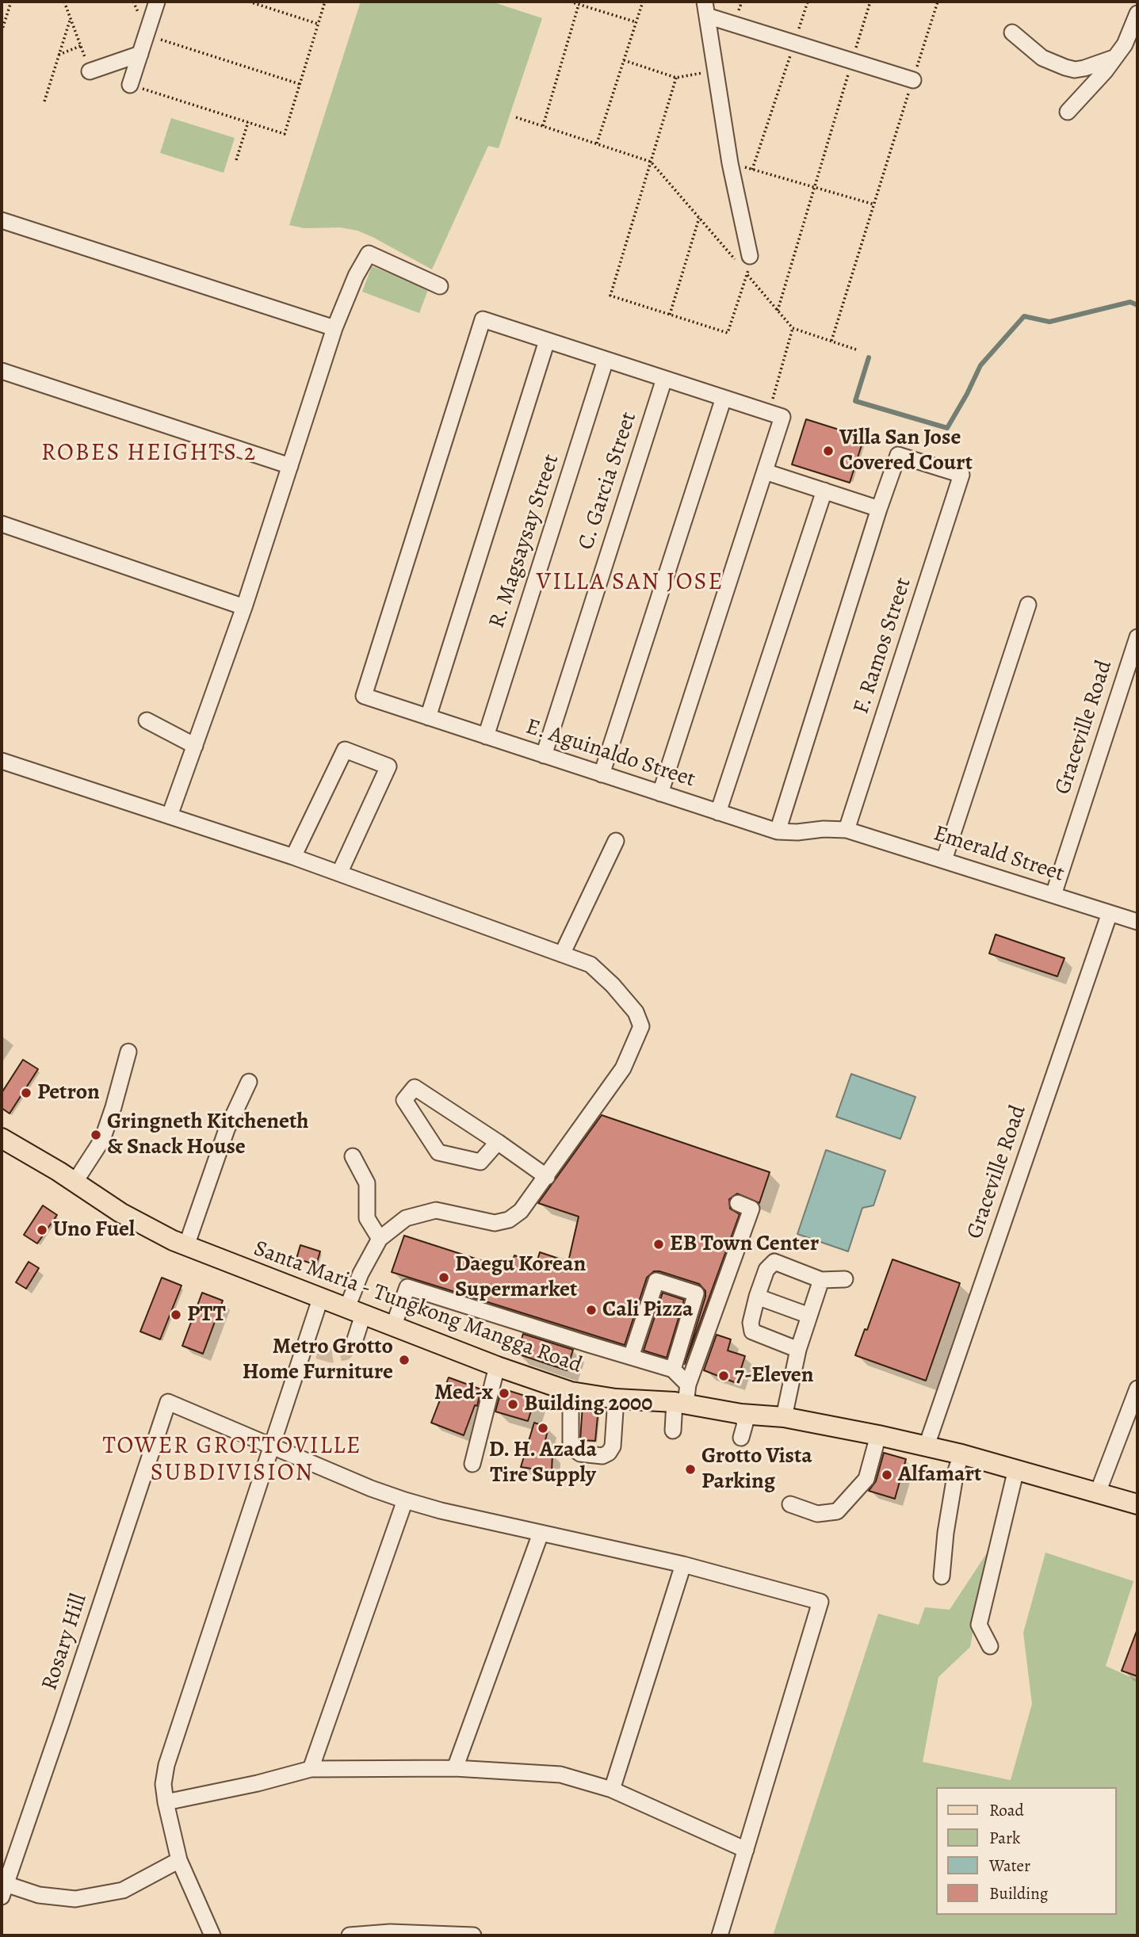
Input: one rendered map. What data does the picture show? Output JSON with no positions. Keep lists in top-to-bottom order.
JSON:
{
  "streets": {
    "main road": ["Santa Maria - Tungkong Mangga Road"],
    "street": [
      "C. Garcia Street",
      "R. Magsaysay Street",
      "F. Ramos Street",
      "Graceville Road",
      "E. Aguinaldo Street",
      "Emerald Street",
      "Rosary Hill"
    ]
  },
  "crossings": [
    ["C. Garcia Street", "E. Aguinaldo Street"],
    ["R. Magsaysay Street", "E. Aguinaldo Street"],
    ["F. Ramos Street", "E. Aguinaldo Street"],
    ["F. Ramos Street", "Emerald Street"],
    ["Graceville Road", "Emerald Street"],
    ["Graceville Road", "Santa Maria - Tungkong Mangga Road"],
    ["E. Aguinaldo Street", "Emerald Street"]
  ],
  "districts": ["ROBES HEIGHTS 2", "VILLA SAN JOSE", "TOWER GROTTOVILLE SUBDIVISION"],
  "places": [
    "Villa San Jose Covered Court",
    "Petron",
    "Gringneth Kitcheneth & Snack House",
    "Uno Fuel",
    "EB Town Center",
    "Daegu Korean Supermarket",
    "Cali Pizza",
    "PTT",
    "Metro Grotto Home Furniture",
    "7-Eleven",
    "Med-x",
    "Building 2000",
    "D. H. Azada Tire Supply",
    "Grotto Vista Parking",
    "Alfamart"
  ],
  "legend": [
    "Road",
    "Park",
    "Water",
    "Building"
  ]
}
